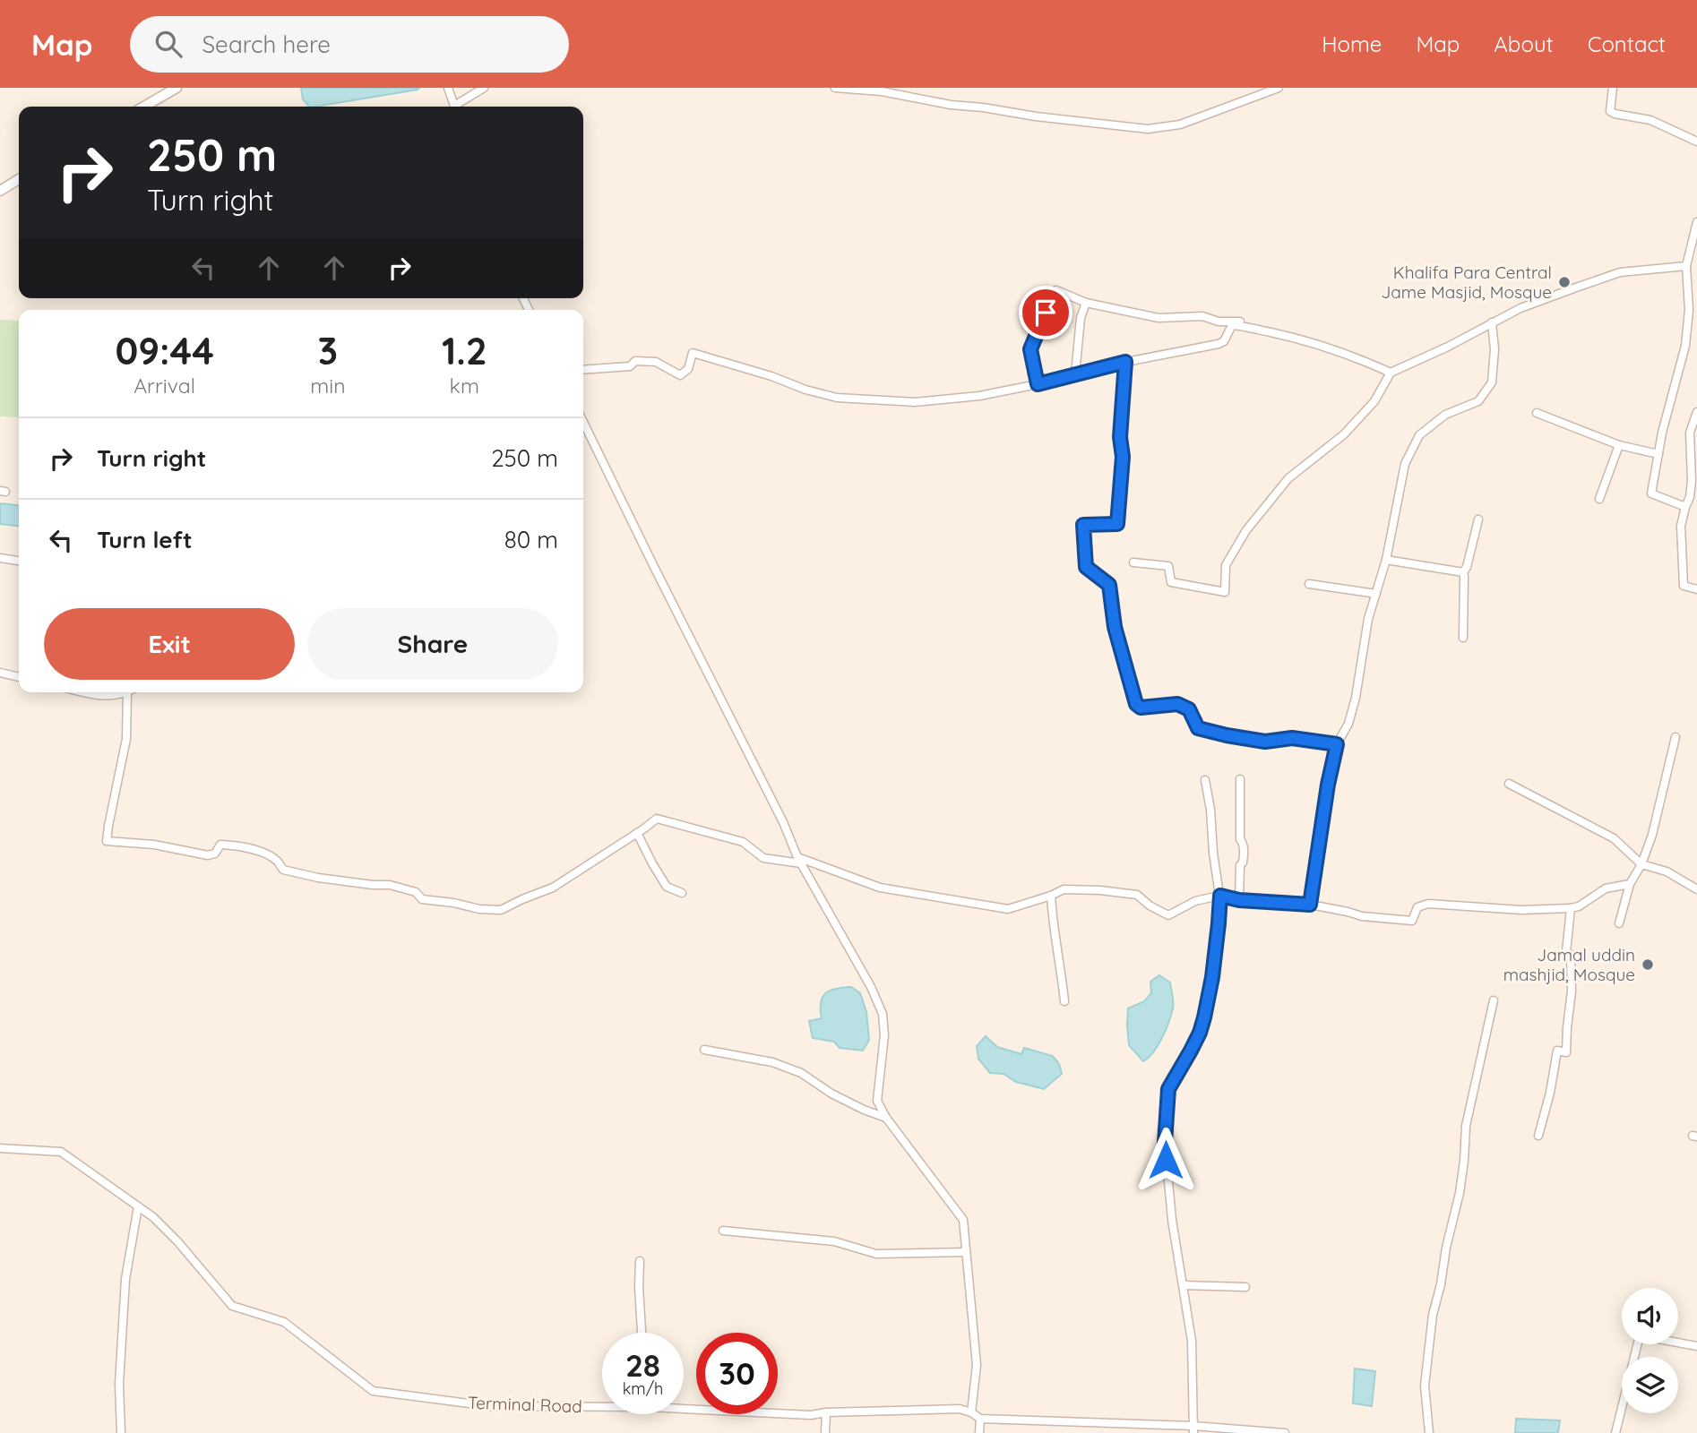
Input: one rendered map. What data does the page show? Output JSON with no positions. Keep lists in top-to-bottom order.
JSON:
{
  "streets": {
    "street": ["Terminal Road"]
  },
  "places": ["Khalifa Para Central Jame Masjid, Mosque", "Jamal uddin mashjid, Mosque"],
  "page": {
    "header": "Map",
    "search": "Search here",
    "nav": [
      "Home",
      "Map",
      "About",
      "Contact"
    ],
    "turn": ["250 m", "Turn right"],
    "eta": [
      "09:44",
      "Arrival",
      "3",
      "min",
      "1.2",
      "km"
    ],
    "list": [
      {
        "name": "Turn right",
        "value": "250 m"
      },
      {
        "name": "Turn left",
        "value": "80 m"
      }
    ],
    "buttons": ["Exit", "Share"],
    "speed": "28 km/h",
    "limit": "30"
  }
}
